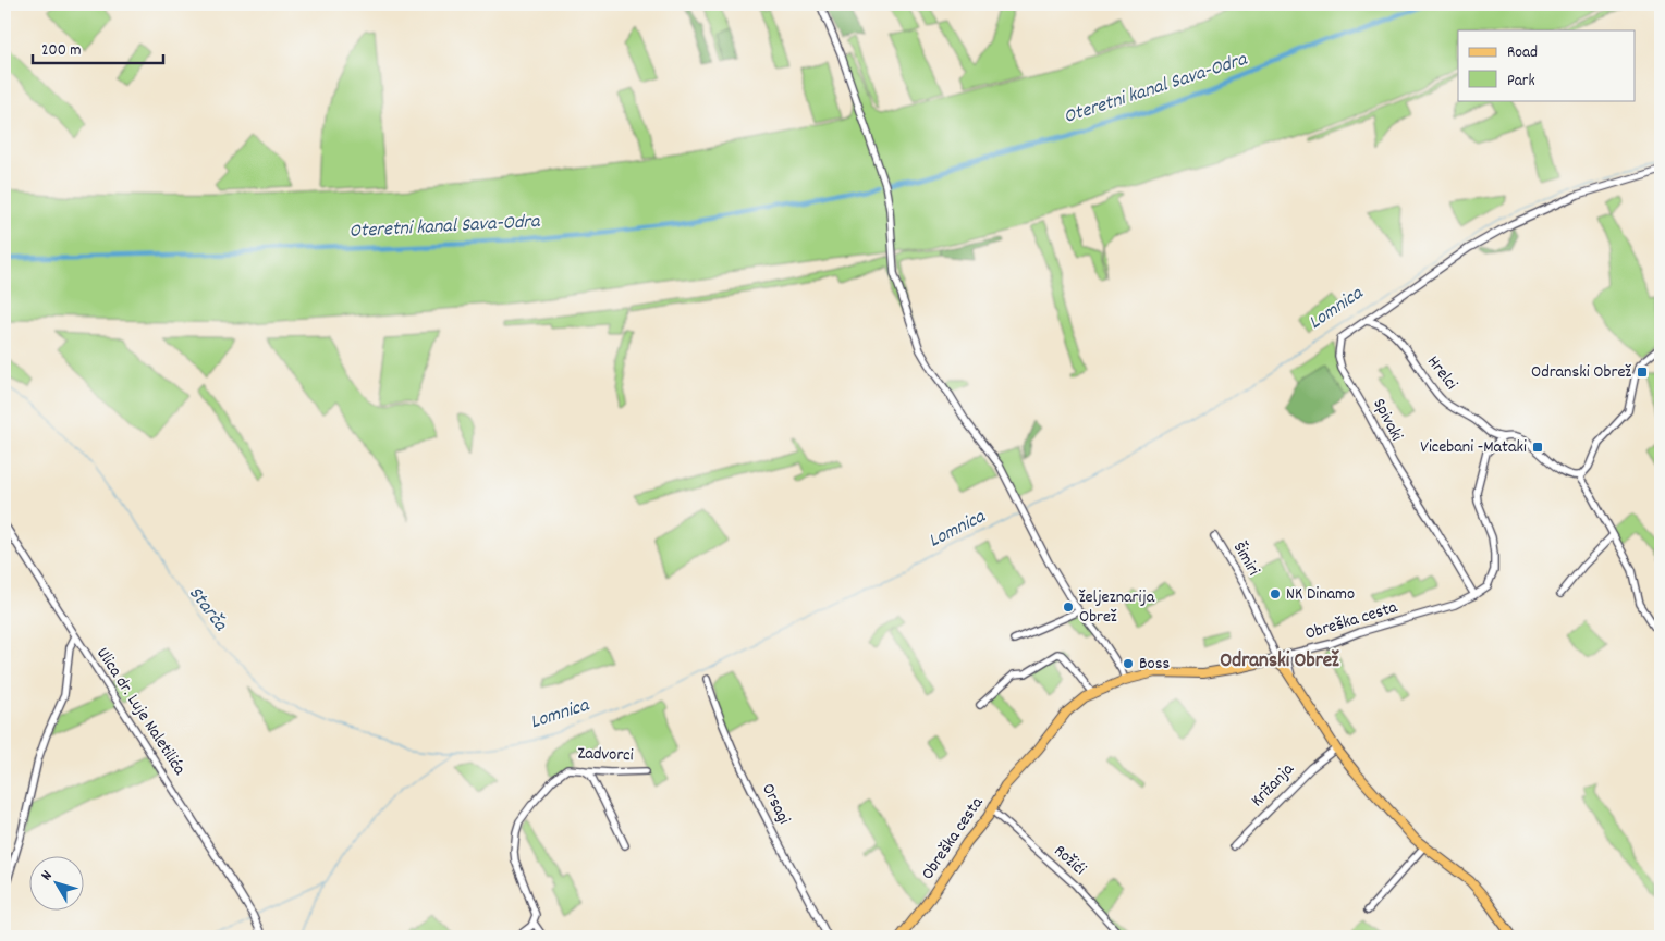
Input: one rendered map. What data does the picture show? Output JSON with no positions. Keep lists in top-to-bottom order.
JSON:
{
  "streets": {
    "main road": ["Obreška cesta"],
    "street": [
      "Hrelci",
      "Spivaki",
      "Šimiri",
      "Ulica dr. Luje Naletilića",
      "Zadvorci",
      "Križanja",
      "Orsagi",
      "Rožići"
    ]
  },
  "crossings": [
    ["Hrelci", "Spivaki"],
    ["Hrelci", "Obreška cesta"],
    ["Spivaki", "Obreška cesta"],
    ["Šimiri", "Obreška cesta"],
    ["Obreška cesta", "Rožići"]
  ],
  "districts": ["Odranski Obrež"],
  "water": ["Oteretni kanal Sava-Odra", "Lomnica", "Starča"],
  "places": {
    "transit": ["Odranski Obrež", "Vicebani -Mataki"],
    "other": ["NK Dinamo", "željeznarija Obrež", "Boss"]
  },
  "legend": ["Road", "Park"],
  "scale_bar": "200 m",
  "north": "top left"
}
